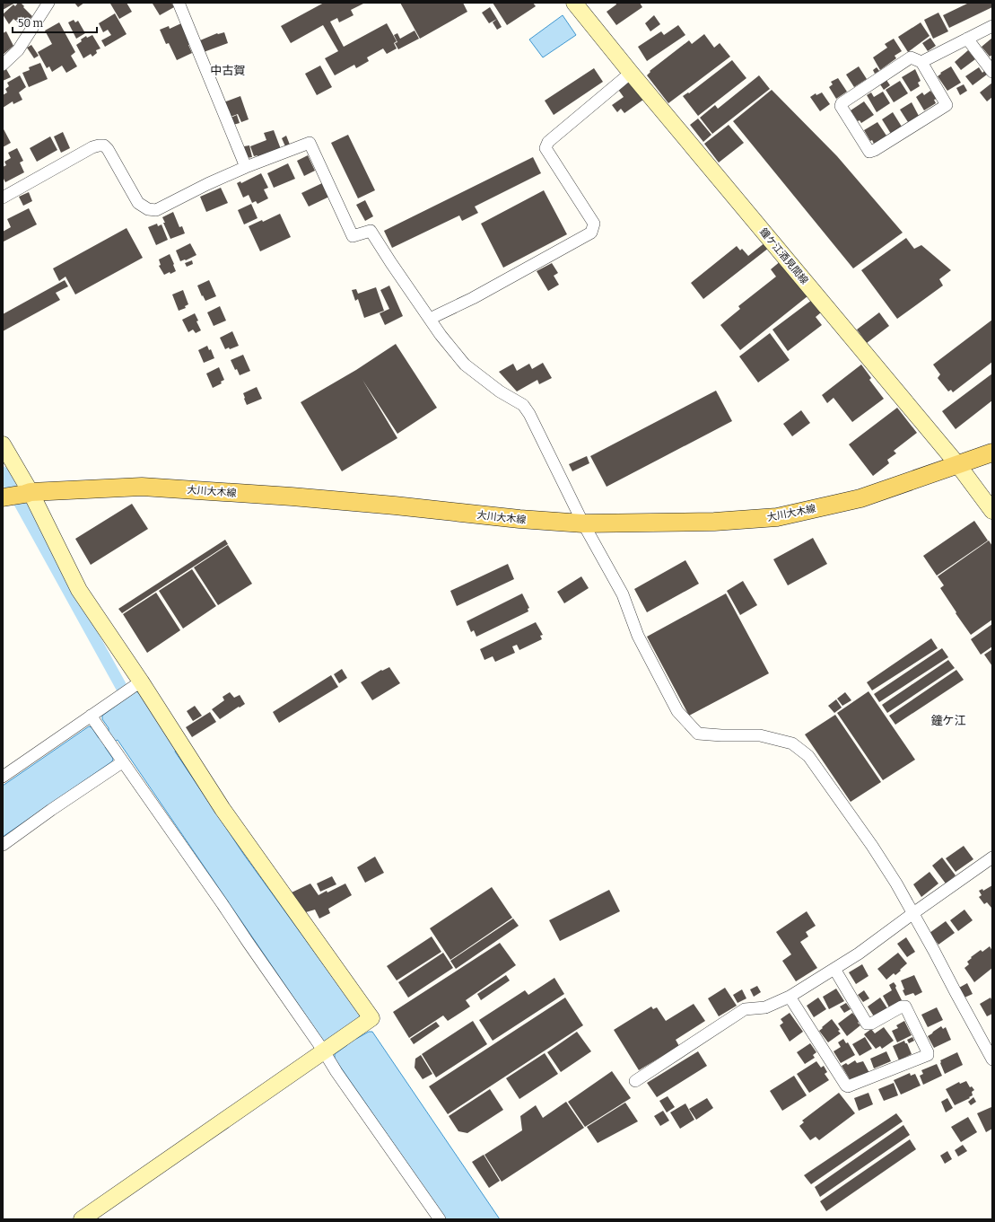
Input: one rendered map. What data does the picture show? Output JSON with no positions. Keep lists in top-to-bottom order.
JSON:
{
  "streets": {
    "main road": ["大川大木線"],
    "street": ["鐘ケ江酒見間線"]
  },
  "crossings": [
    ["鐘ケ江酒見間線", "大川大木線"]
  ],
  "districts": ["中古賀", "鐘ケ江"],
  "scale_bar": "50 m"
}
